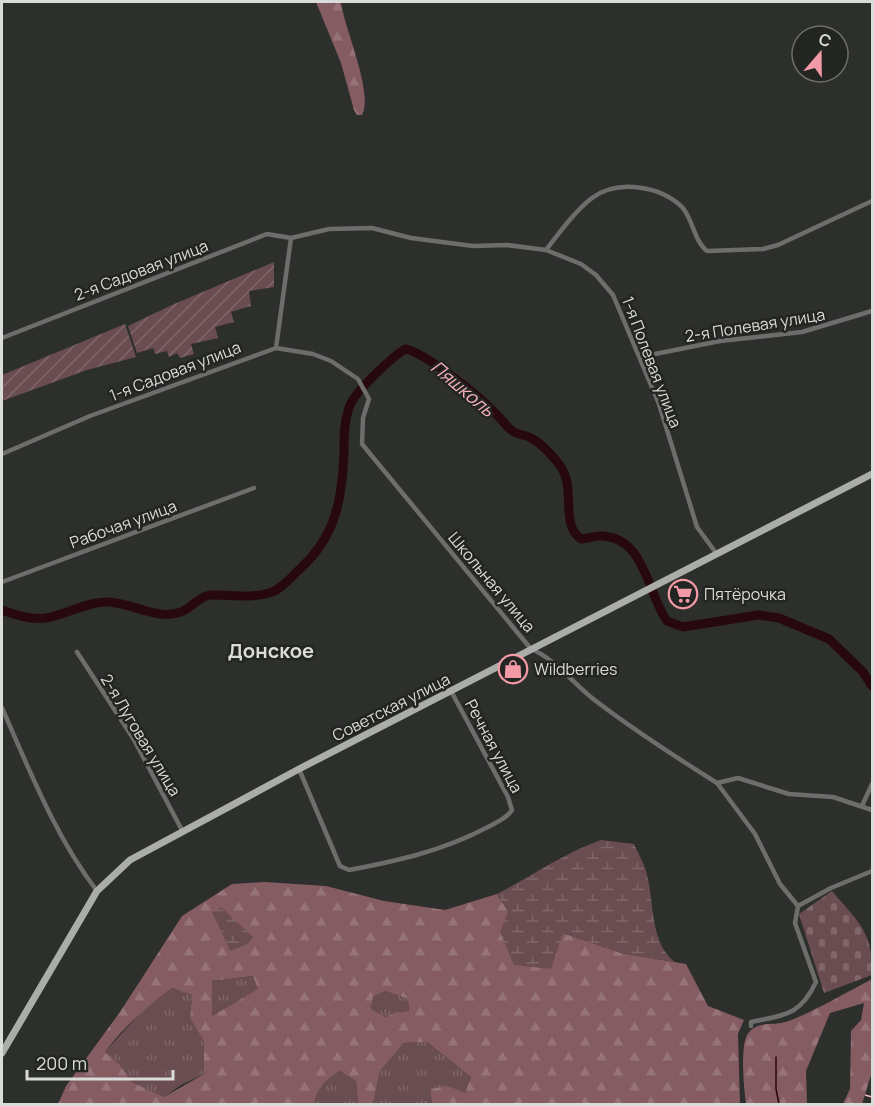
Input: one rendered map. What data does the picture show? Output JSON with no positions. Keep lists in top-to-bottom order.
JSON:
{
  "streets": {
    "main road": ["Советская улица"],
    "street": [
      "2-я Садовая улица",
      "2-я Полевая улица",
      "1-я Полевая улица",
      "1-я Садовая улица",
      "Рабочая улица",
      "Школьная улица",
      "2-я Луговая улица",
      "Речная улица"
    ]
  },
  "crossings": [
    ["2-я Садовая улица", "1-я Полевая улица"],
    ["2-я Полевая улица", "1-я Полевая улица"],
    ["1-я Полевая улица", "Советская улица"],
    ["1-я Садовая улица", "Школьная улица"],
    ["Школьная улица", "Советская улица"],
    ["Советская улица", "2-я Луговая улица"],
    ["Советская улица", "Речная улица"]
  ],
  "districts": ["Донское"],
  "water": ["Пяшколь"],
  "places": {
    "supermarket": ["Пятёрочка"],
    "shop": ["Wildberries"]
  },
  "scale_bar": "200 m",
  "north": "top"
}
